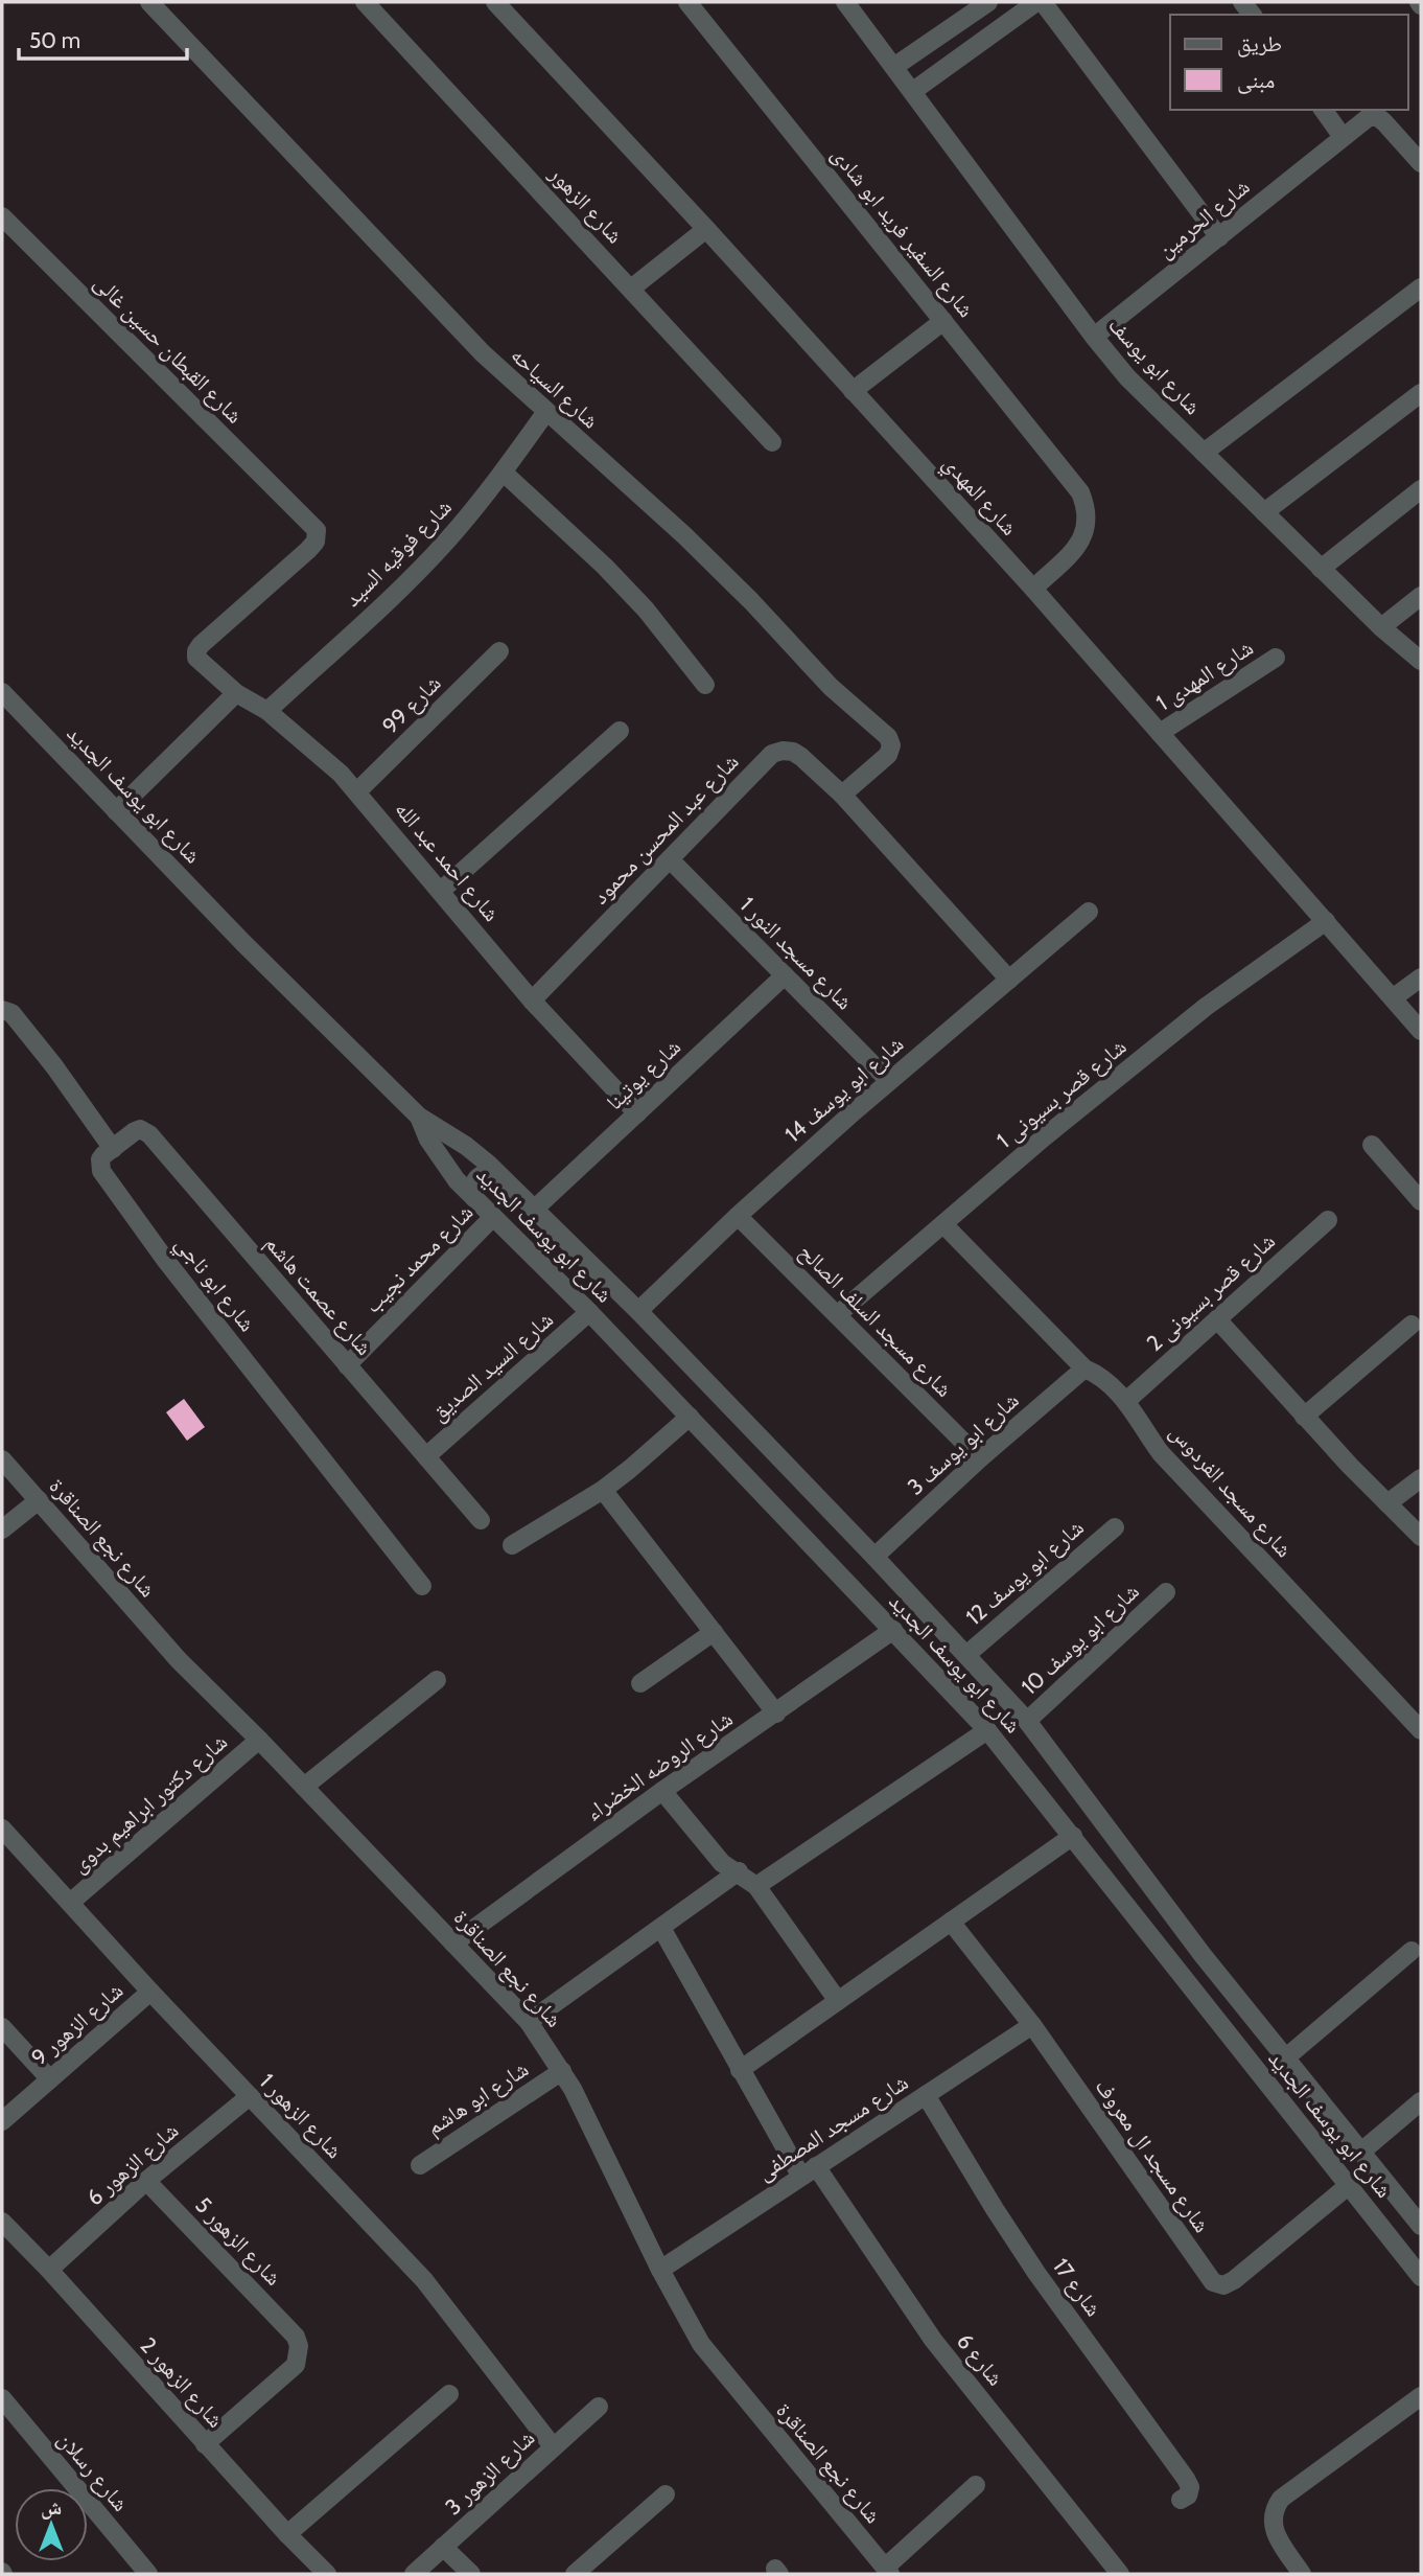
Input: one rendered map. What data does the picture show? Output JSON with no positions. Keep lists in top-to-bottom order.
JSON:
{
  "streets": {
    "street": [
      "شارع الزهور",
      "شارع الحرمين",
      "شارع السفير فريد ابو شادى",
      "شارع القبطان حسين غالى",
      "شارع ابو يوسف",
      "شارع السياحه",
      "شارع المهدي",
      "شارع فوقيه السيد",
      "شارع المهدى 1",
      "شارع 99",
      "شارع ابو يوسف الجديد",
      "شارع عبد المحسن محمود",
      "شارع احمد عبد الله",
      "شارع مسجد النور 1",
      "شارع يوتينا",
      "شارع ابو يوسف 14",
      "شارع قصر بسيونى 1",
      "شارع محمد نجيب",
      "شارع ابو ناجي",
      "شارع قصر بسيونى 2",
      "شارع عصمت هاشم",
      "شارع مسجد السلف الصالح",
      "شارع السيد الصديق",
      "شارع ابو يوسف 3",
      "شارع مسجد الفردوس",
      "شارع نجع الصناقرة",
      "شارع ابو يوسف 12",
      "شارع ابو يوسف 10",
      "شارع الروضه الخضراء",
      "شارع دكتور ابراهيم بدوى",
      "شارع الزهور 9",
      "شارع ابو هاشم",
      "شارع الزهور 1",
      "شارع مسجد المصطفى",
      "شارع مسجد ال معروف",
      "شارع الزهور 6",
      "شارع الزهور 5",
      "شارع 17",
      "شارع 6",
      "شارع الزهور 2",
      "شارع رسلان",
      "شارع الزهور 3"
    ]
  },
  "crossings": [
    ["شارع الحرمين", "شارع ابو يوسف"],
    ["شارع السفير فريد ابو شادى", "شارع المهدي"],
    ["شارع القبطان حسين غالى", "شارع احمد عبد الله"],
    ["شارع السياحه", "شارع فوقيه السيد"],
    ["شارع السياحه", "شارع عبد المحسن محمود"],
    ["شارع المهدي", "شارع المهدى 1"],
    ["شارع المهدي", "شارع قصر بسيونى 1"],
    ["شارع فوقيه السيد", "شارع احمد عبد الله"],
    ["شارع 99", "شارع احمد عبد الله"],
    ["شارع ابو يوسف الجديد", "شارع يوتينا"],
    ["شارع ابو يوسف الجديد", "شارع ابو يوسف 14"],
    ["شارع ابو يوسف الجديد", "شارع محمد نجيب"],
    ["شارع ابو يوسف الجديد", "شارع السيد الصديق"],
    ["شارع ابو يوسف الجديد", "شارع ابو يوسف 3"],
    ["شارع ابو يوسف الجديد", "شارع ابو يوسف 12"],
    ["شارع ابو يوسف الجديد", "شارع ابو يوسف 10"],
    ["شارع ابو يوسف الجديد", "شارع الروضه الخضراء"],
    ["شارع ابو يوسف الجديد", "شارع مسجد ال معروف"],
    ["شارع عبد المحسن محمود", "شارع احمد عبد الله"],
    ["شارع عبد المحسن محمود", "شارع مسجد النور 1"],
    ["شارع احمد عبد الله", "شارع يوتينا"],
    ["شارع مسجد النور 1", "شارع يوتينا"],
    ["شارع مسجد النور 1", "شارع ابو يوسف 14"],
    ["شارع ابو يوسف 14", "شارع مسجد السلف الصالح"],
    ["شارع قصر بسيونى 1", "شارع مسجد السلف الصالح"],
    ["شارع قصر بسيونى 1", "شارع مسجد الفردوس"],
    ["شارع محمد نجيب", "شارع عصمت هاشم"],
    ["شارع ابو ناجي", "شارع عصمت هاشم"],
    ["شارع قصر بسيونى 2", "شارع مسجد الفردوس"],
    ["شارع عصمت هاشم", "شارع السيد الصديق"],
    ["شارع مسجد السلف الصالح", "شارع ابو يوسف 3"],
    ["شارع ابو يوسف 3", "شارع مسجد الفردوس"],
    ["شارع نجع الصناقرة", "شارع الروضه الخضراء"],
    ["شارع نجع الصناقرة", "شارع دكتور ابراهيم بدوى"],
    ["شارع نجع الصناقرة", "شارع ابو هاشم"],
    ["شارع نجع الصناقرة", "شارع مسجد المصطفى"],
    ["شارع دكتور ابراهيم بدوى", "شارع الزهور 1"],
    ["شارع الزهور 9", "شارع الزهور 1"],
    ["شارع الزهور 1", "شارع الزهور 6"],
    ["شارع الزهور 1", "شارع الزهور 3"],
    ["شارع مسجد المصطفى", "شارع مسجد ال معروف"],
    ["شارع مسجد المصطفى", "شارع 17"],
    ["شارع مسجد المصطفى", "شارع 6"],
    ["شارع الزهور 6", "شارع الزهور 5"],
    ["شارع الزهور 6", "شارع الزهور 2"],
    ["شارع الزهور 5", "شارع الزهور 2"]
  ],
  "legend": ["طريق", "مبنى"],
  "scale_bar": "50 m",
  "north": "top"
}
